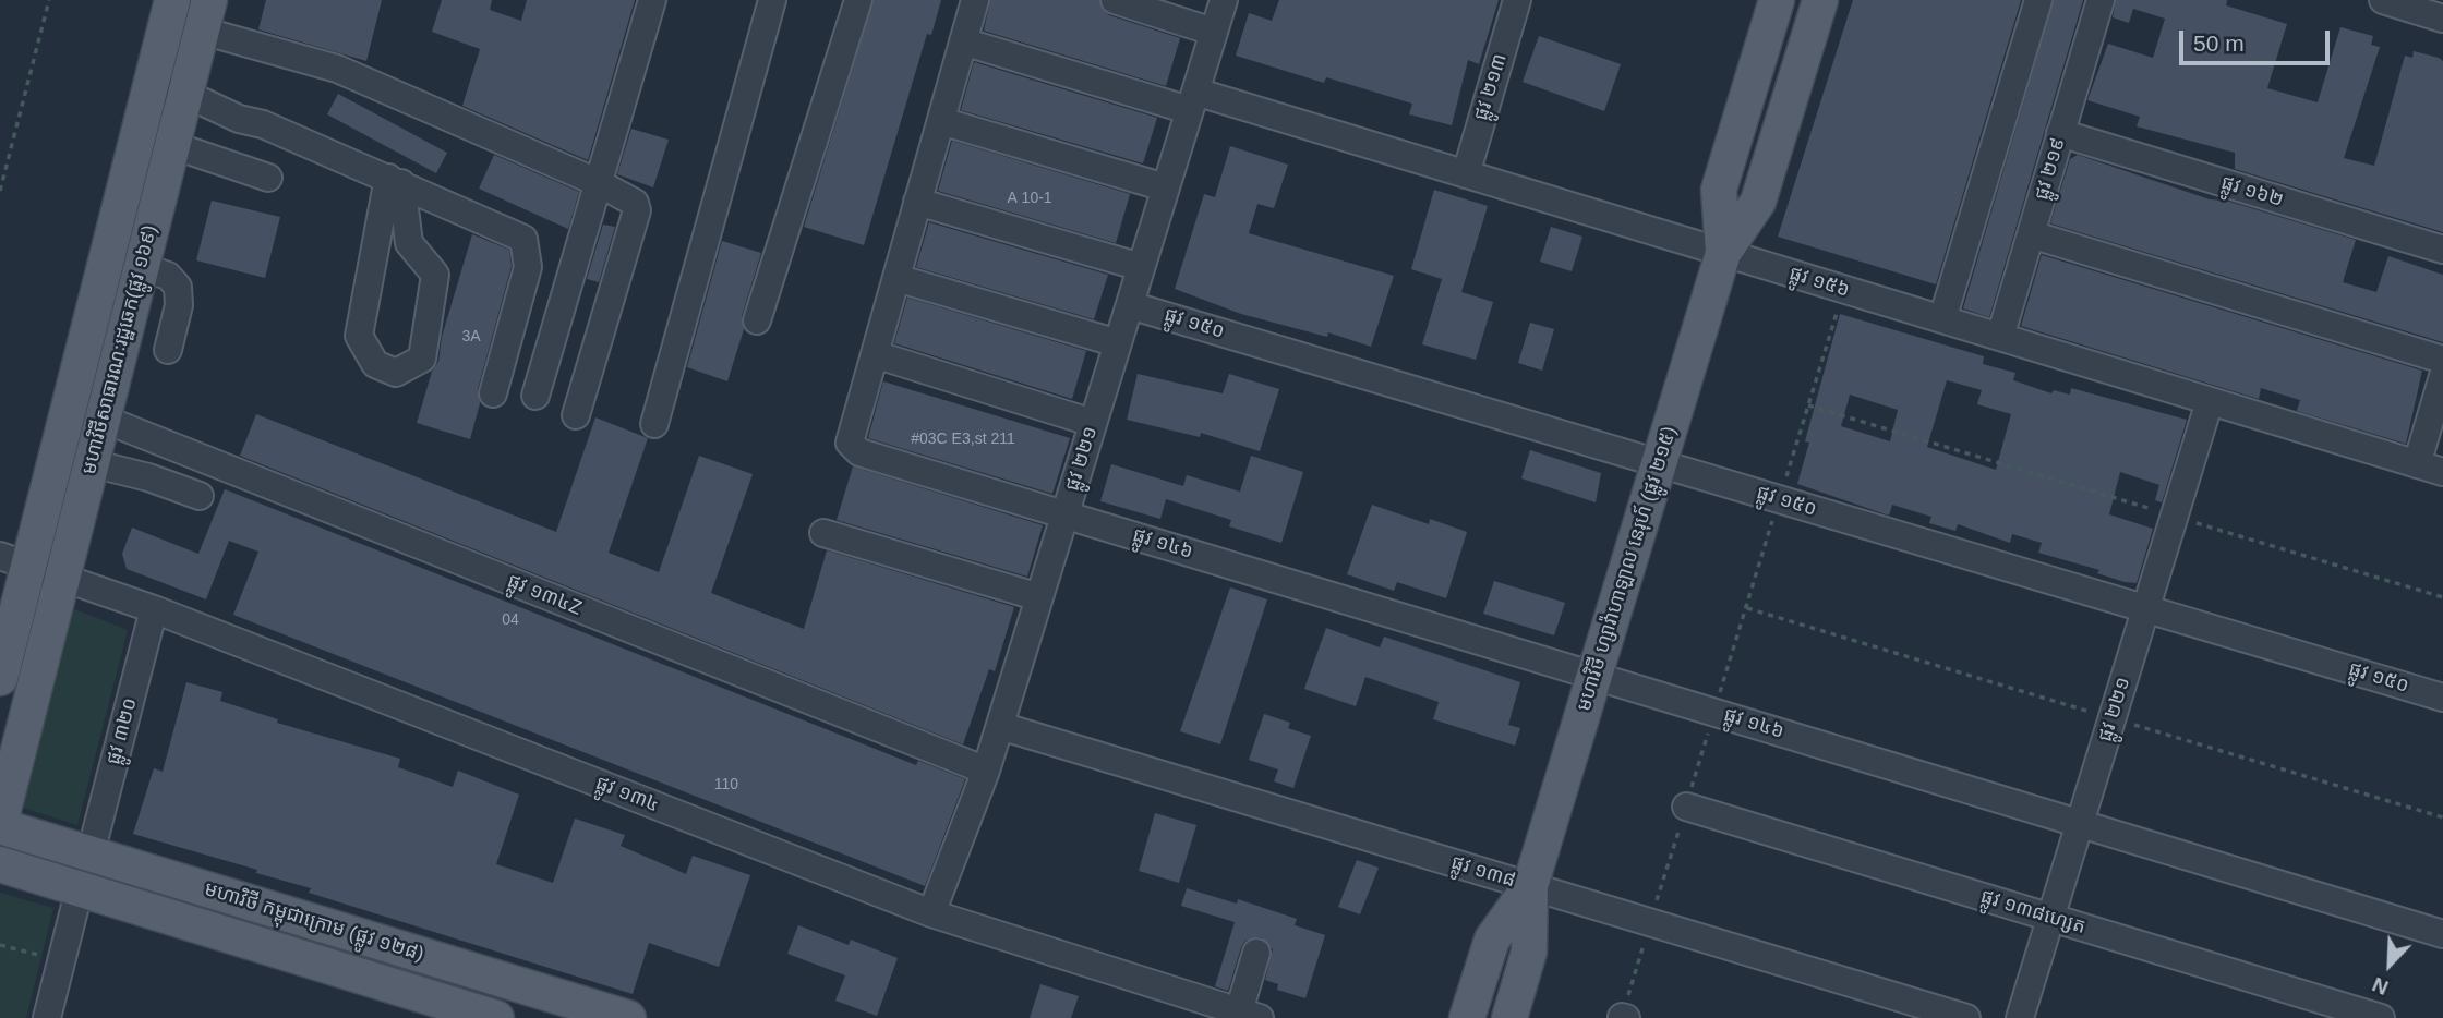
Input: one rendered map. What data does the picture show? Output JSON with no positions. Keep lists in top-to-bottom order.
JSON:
{
  "streets": {
    "main road": ["មហាវិថីសាធារណៈរដ្ឋឆេក(ផ្លូវ ១៦៩)", "មហាវិថី ហ្សាវ៉ាហាឡាល នេរុហ៍ (ផ្លូវ ២១៥)", "មហាវិថី កម្ពុជាក្រោម (ផ្លូវ ១២៨)"],
    "street": [
      "ផ្លូវ ២១៣",
      "ផ្លូវ ២១៩",
      "ផ្លូវ ១៦២",
      "ផ្លូវ ១៥៦",
      "ផ្លូវ ១៥០",
      "ផ្លូវ ២២១",
      "ផ្លូវ ១៤៦",
      "ផ្លូវ ១៣៤Z",
      "ផ្លូវ ៣២០",
      "ផ្លូវ ១៣៤",
      "ផ្លូវ ១៣៨",
      "ផ្លូវ ១៣៨ហ្សេត"
    ]
  },
  "crossings": [
    ["ផ្លូវ ២១៣", "ផ្លូវ ១៥៦"],
    ["ផ្លូវ ២១៩", "ផ្លូវ ១៦២"],
    ["ផ្លូវ ២១៩", "ផ្លូវ ១៥៦"],
    ["ផ្លូវ ១៥៦", "ផ្លូវ ២២១"],
    ["ផ្លូវ ១៥៦", "មហាវិថី ហ្សាវ៉ាហាឡាល នេរុហ៍ (ផ្លូវ ២១៥)"],
    ["ផ្លូវ ១៥០", "ផ្លូវ ២២១"],
    ["ផ្លូវ ១៥០", "មហាវិថី ហ្សាវ៉ាហាឡាល នេរុហ៍ (ផ្លូវ ២១៥)"],
    ["មហាវិថីសាធារណៈរដ្ឋឆេក(ផ្លូវ ១៦៩)", "ផ្លូវ ១៣៤Z"],
    ["មហាវិថីសាធារណៈរដ្ឋឆេក(ផ្លូវ ១៦៩)", "ផ្លូវ ១៣៤"],
    ["មហាវិថីសាធារណៈរដ្ឋឆេក(ផ្លូវ ១៦៩)", "មហាវិថី កម្ពុជាក្រោម (ផ្លូវ ១២៨)"],
    ["ផ្លូវ ២២១", "ផ្លូវ ១៤៦"],
    ["ផ្លូវ ២២១", "ផ្លូវ ១៣៤Z"],
    ["ផ្លូវ ២២១", "ផ្លូវ ១៣៤"],
    ["ផ្លូវ ២២១", "ផ្លូវ ១៣៨"],
    ["ផ្លូវ ២២១", "ផ្លូវ ១៣៨ហ្សេត"],
    ["ផ្លូវ ១៤៦", "មហាវិថី ហ្សាវ៉ាហាឡាល នេរុហ៍ (ផ្លូវ ២១៥)"],
    ["មហាវិថី ហ្សាវ៉ាហាឡាល នេរុហ៍ (ផ្លូវ ២១៥)", "ផ្លូវ ១៣៨"],
    ["ផ្លូវ ៣២០", "ផ្លូវ ១៣៤"],
    ["ផ្លូវ ៣២០", "មហាវិថី កម្ពុជាក្រោម (ផ្លូវ ១២៨)"]
  ],
  "house_numbers": [
    "A 10-1",
    "3A",
    "#03C E3,st 211",
    "04",
    "110"
  ],
  "scale_bar": "50 m",
  "north": "bottom left"
}
